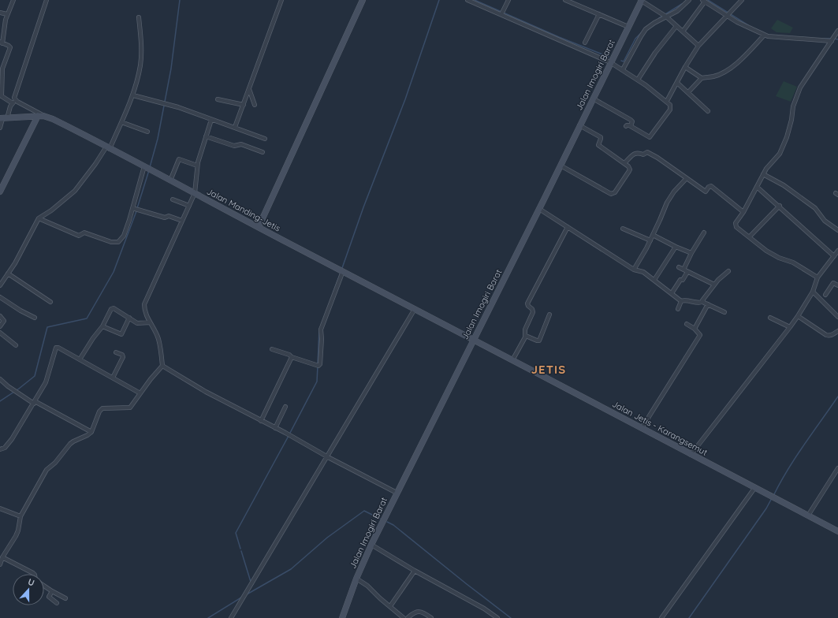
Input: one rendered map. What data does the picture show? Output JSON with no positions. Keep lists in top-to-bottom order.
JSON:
{
  "streets": {
    "main road": ["Jalan Imogiri Barat", "Jalan Manding-Jetis", "Jalan Jetis - Karangsemut"]
  },
  "crossings": [
    ["Jalan Imogiri Barat", "Jalan Manding-Jetis"],
    ["Jalan Imogiri Barat", "Jalan Jetis - Karangsemut"],
    ["Jalan Manding-Jetis", "Jalan Jetis - Karangsemut"]
  ],
  "districts": ["JETIS"],
  "north": "top"
}
